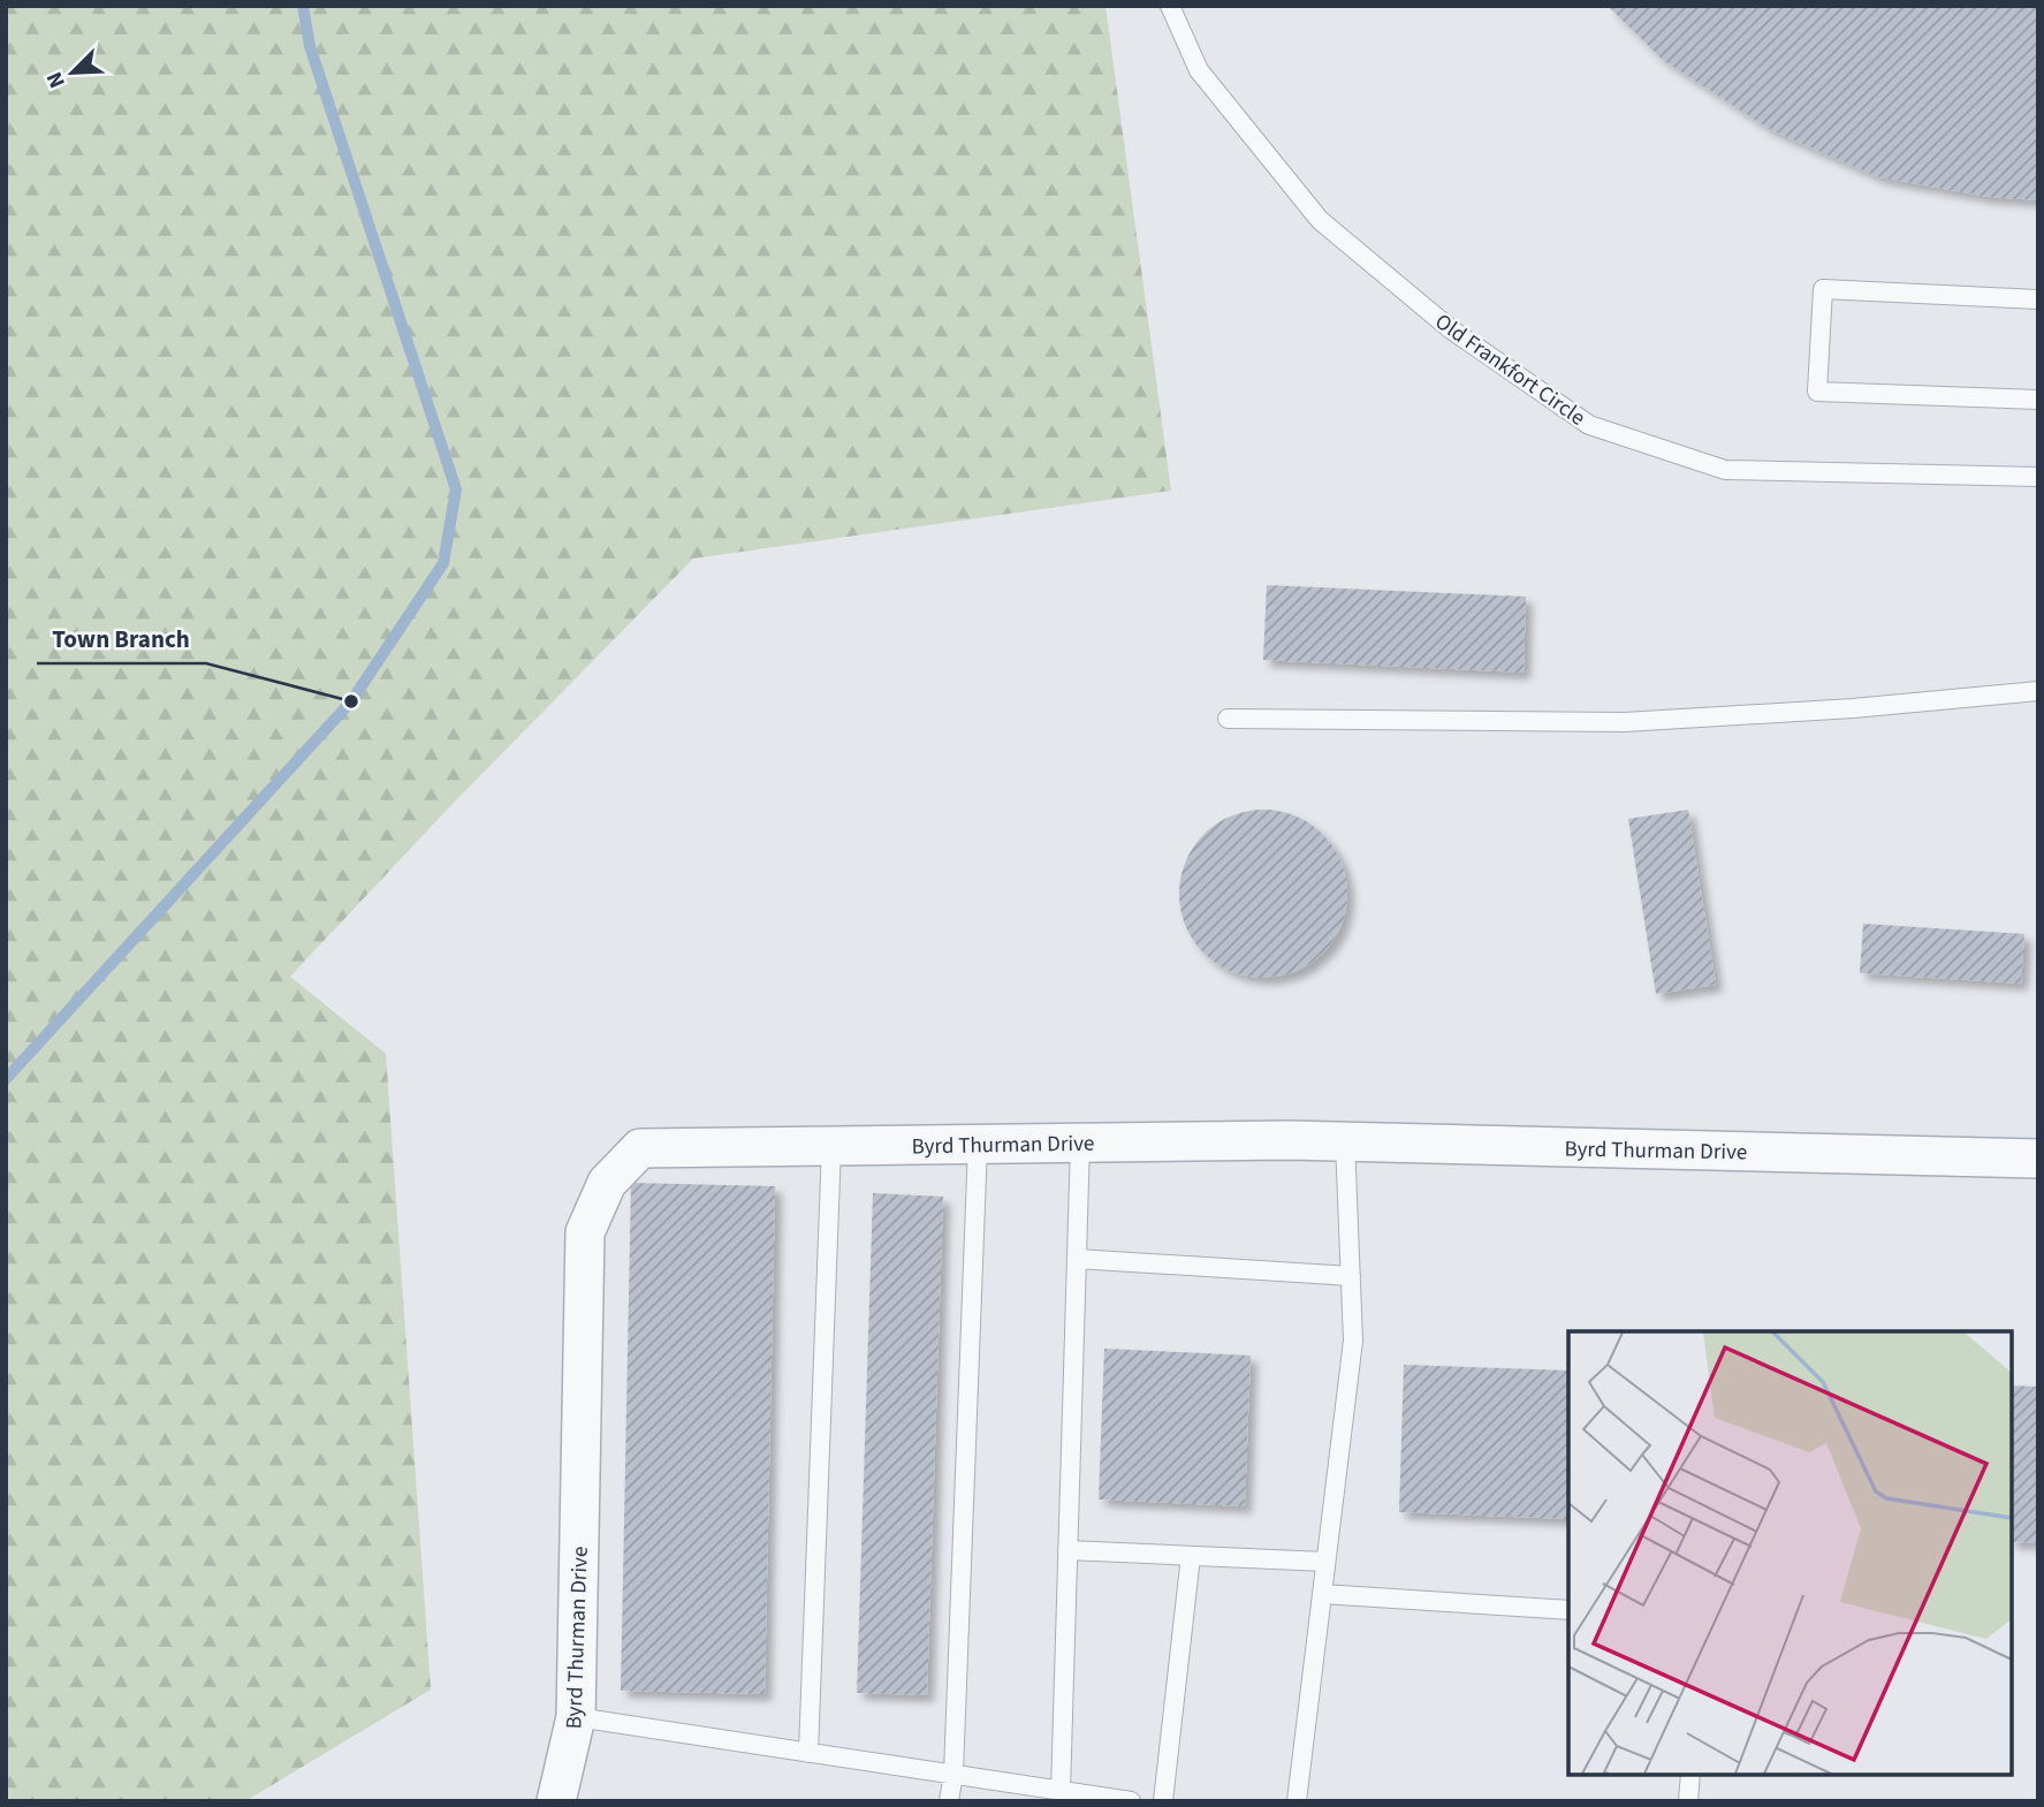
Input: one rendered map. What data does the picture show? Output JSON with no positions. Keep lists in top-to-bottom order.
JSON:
{
  "streets": {
    "street": ["Byrd Thurman Drive"],
    "lane": ["Old Frankfort Circle"]
  },
  "places": ["Town Branch"],
  "north": "bottom left"
}
